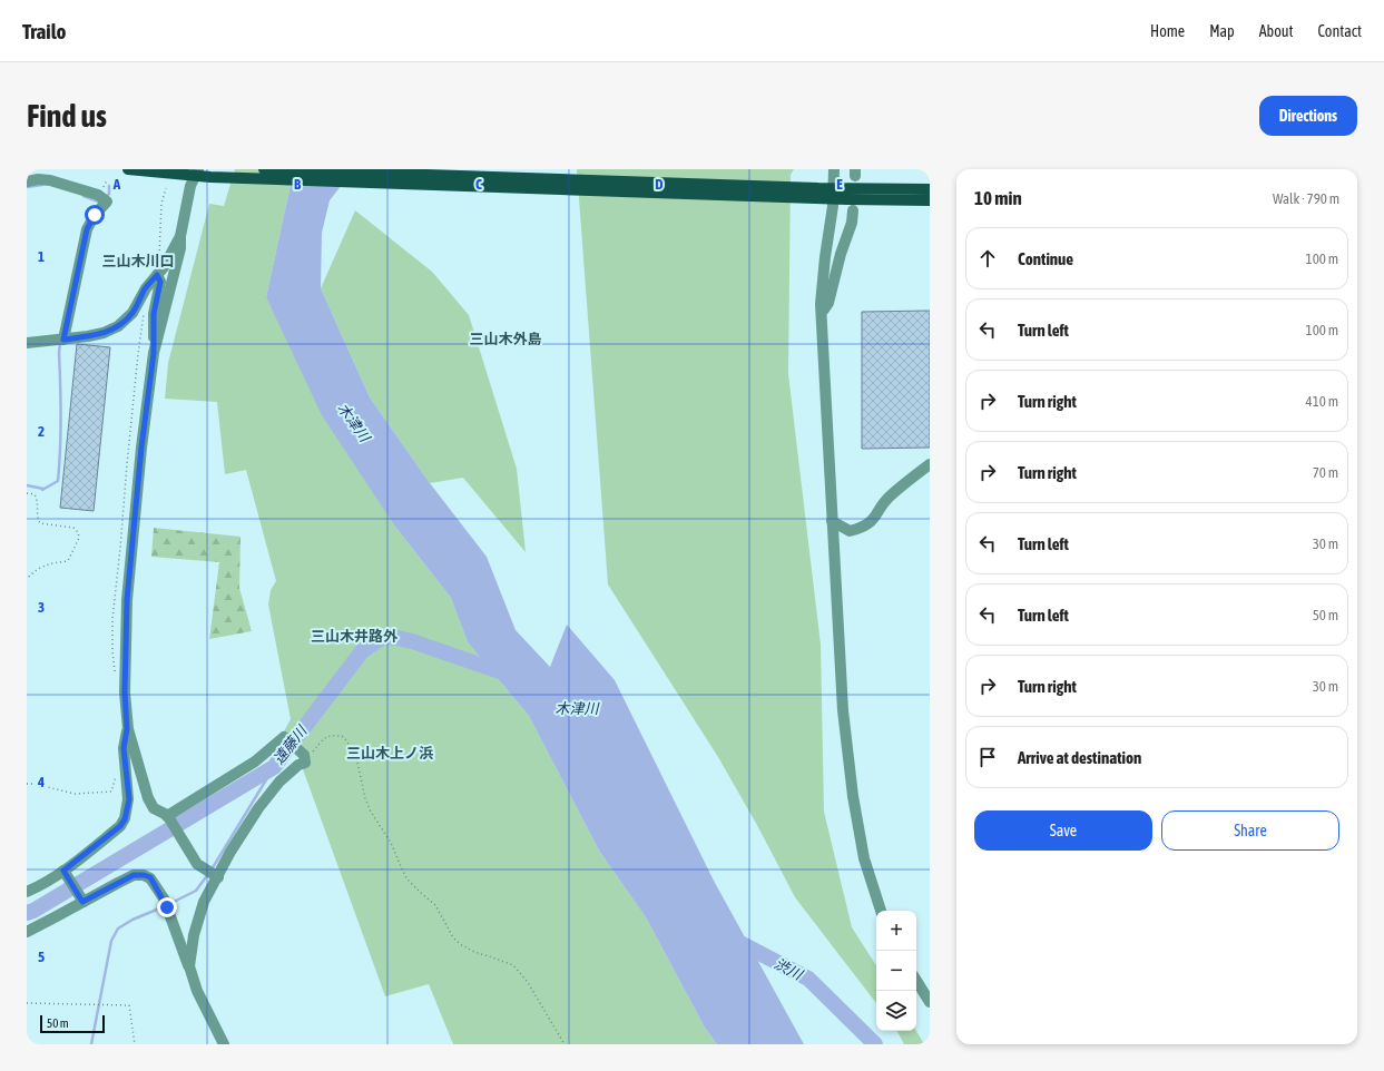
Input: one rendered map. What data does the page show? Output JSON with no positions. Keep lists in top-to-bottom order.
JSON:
{
  "districts": [
    "三山木川口",
    "三山木外島",
    "三山木井路外",
    "三山木上ノ浜"
  ],
  "water": ["木津川", "遠藤川", "渋川"],
  "scale_bar": "50 m",
  "page": {
    "header": "Trailo",
    "nav": [
      "Home",
      "Map",
      "About",
      "Contact"
    ],
    "buttons": [
      "Directions",
      ["Save", "Share"]
    ],
    "title": "Find us",
    "heading": ["10 min", "Walk · 790 m"],
    "list": [
      ["Continue", "100 m"],
      ["Turn left", "100 m"],
      ["Turn right", "410 m"],
      ["Turn right", "70 m"],
      ["Turn left", "30 m"],
      ["Turn left", "50 m"],
      ["Turn right", "30 m"],
      "Arrive at destination"
    ],
    "map_buttons": ["+", "−"],
    "scale": "50 m"
  },
  "grid": {
    "columns": [
      "A",
      "B",
      "C",
      "D",
      "E"
    ],
    "rows": [
      "1",
      "2",
      "3",
      "4",
      "5"
    ]
  }
}
